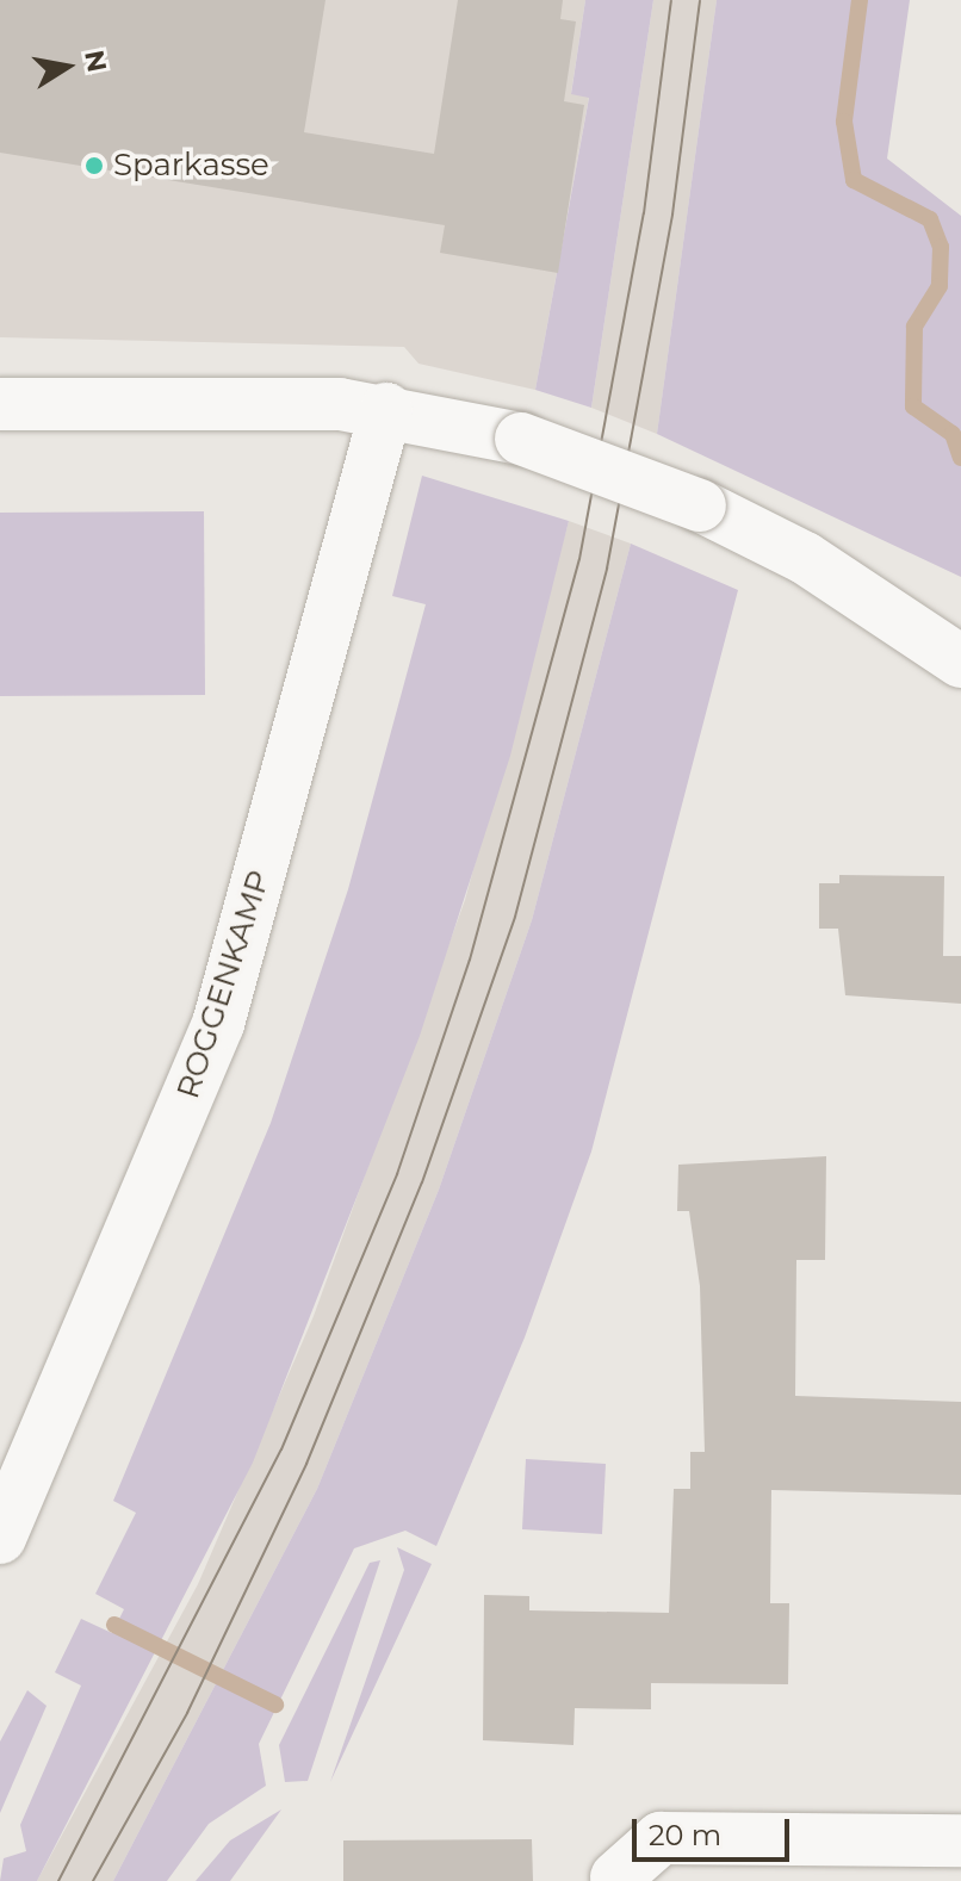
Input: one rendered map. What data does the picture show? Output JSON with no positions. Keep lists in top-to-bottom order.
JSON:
{
  "streets": {
    "street": ["ROGGENKAMP"]
  },
  "places": ["Sparkasse"],
  "scale_bar": "20 m",
  "north": "right"
}
